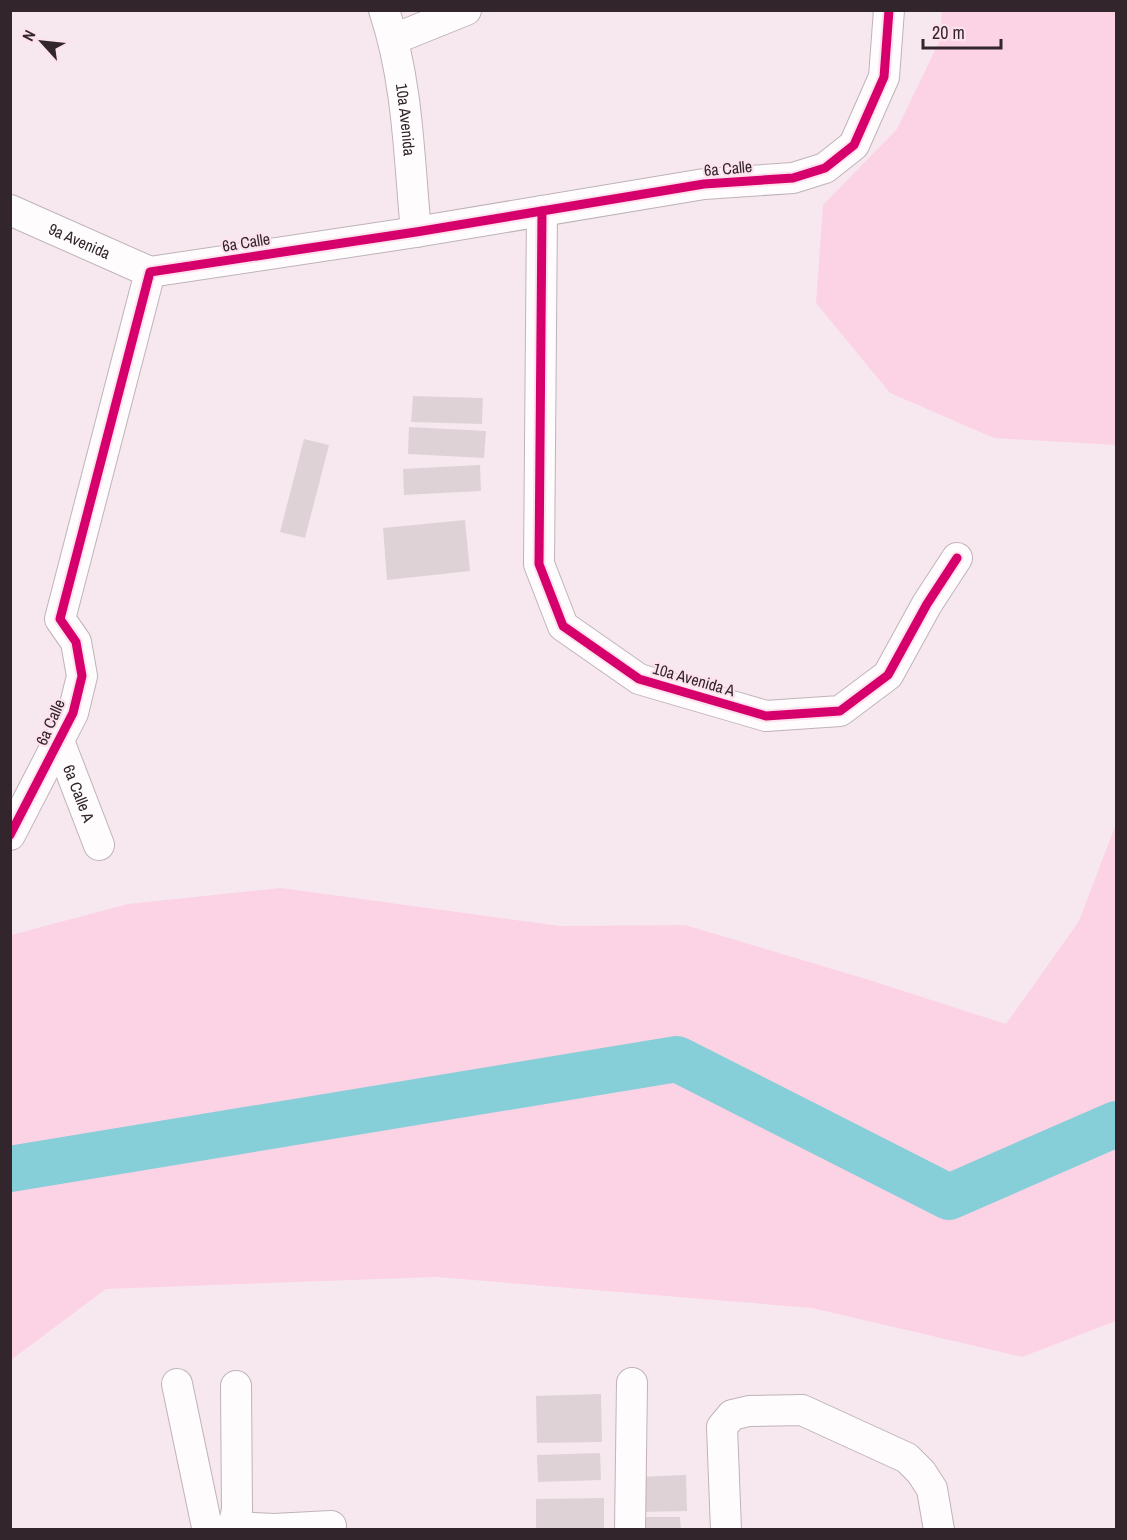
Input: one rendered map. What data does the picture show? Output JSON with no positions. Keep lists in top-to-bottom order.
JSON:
{
  "streets": {
    "street": [
      "10a Avenida",
      "6a Calle",
      "9a Avenida",
      "10a Avenida A",
      "6a Calle A"
    ]
  },
  "crossings": [
    ["10a Avenida", "6a Calle"],
    ["6a Calle", "9a Avenida"],
    ["6a Calle", "10a Avenida A"],
    ["6a Calle", "6a Calle A"]
  ],
  "scale_bar": "20 m",
  "north": "top left"
}
